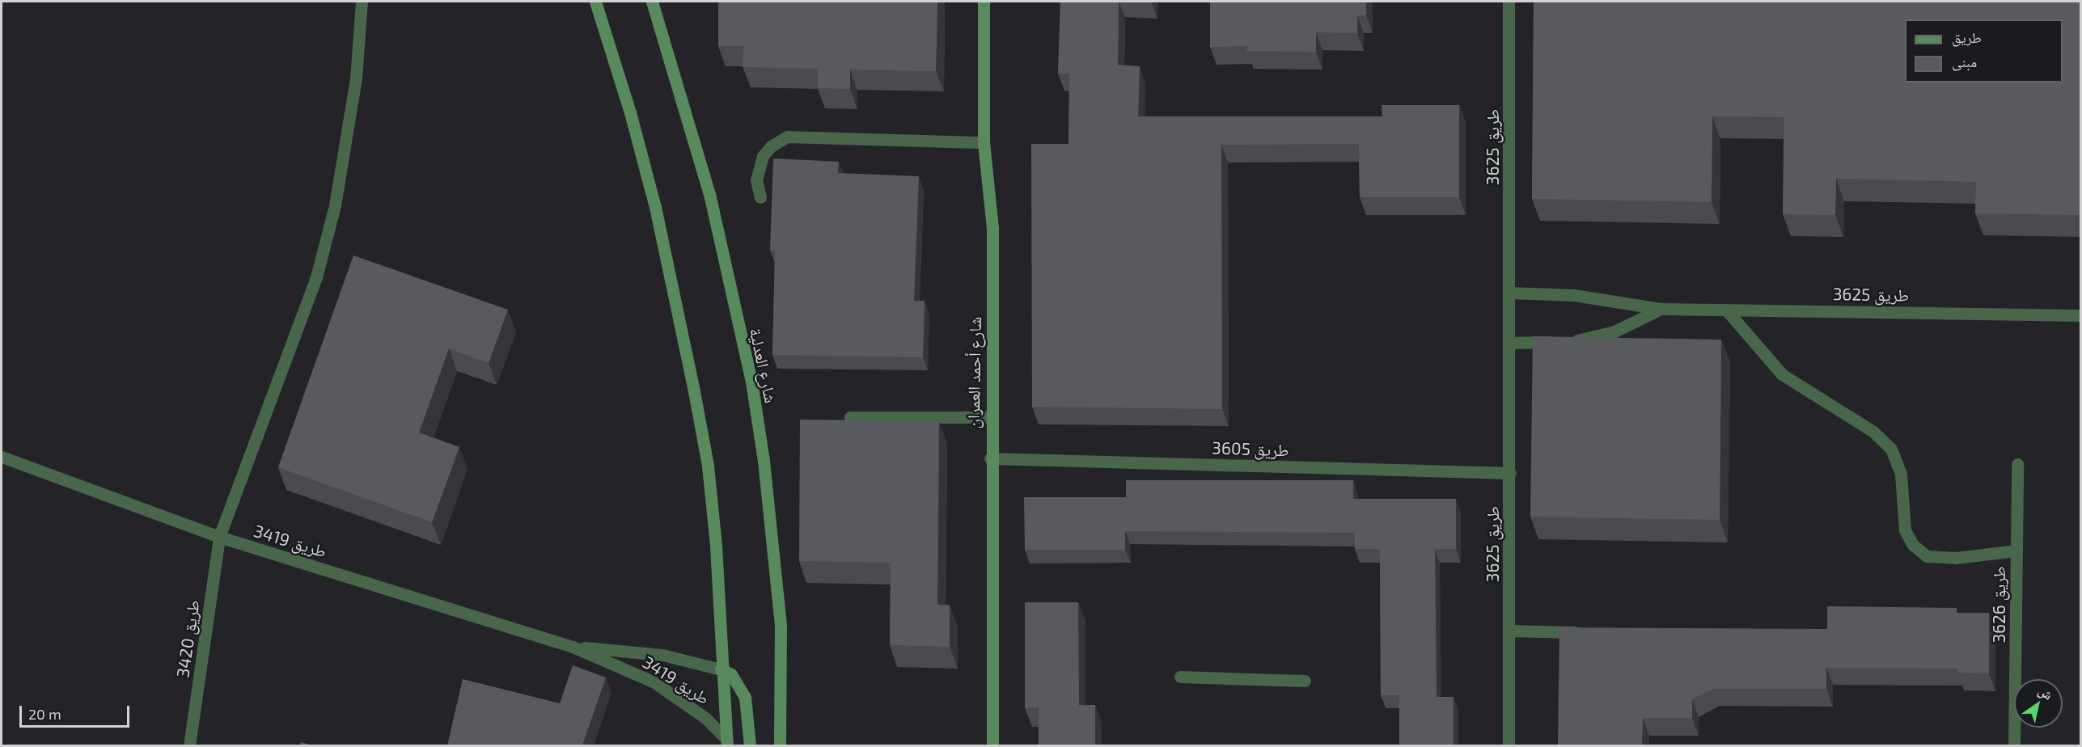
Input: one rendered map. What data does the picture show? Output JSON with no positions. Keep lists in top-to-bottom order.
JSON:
{
  "streets": {
    "main road": ["شارع العدلية", "شارع أحمد العمران"],
    "street": [
      "طريق 3625",
      "طريق 3605",
      "طريق 3419",
      "طريق 3626",
      "طريق 3420"
    ]
  },
  "crossings": [
    ["طريق 3625", "طريق 3605"],
    ["شارع أحمد العمران", "طريق 3605"],
    ["طريق 3419", "طريق 3420"]
  ],
  "legend": ["طريق", "مبنى"],
  "scale_bar": "20 m",
  "north": "top right"
}
